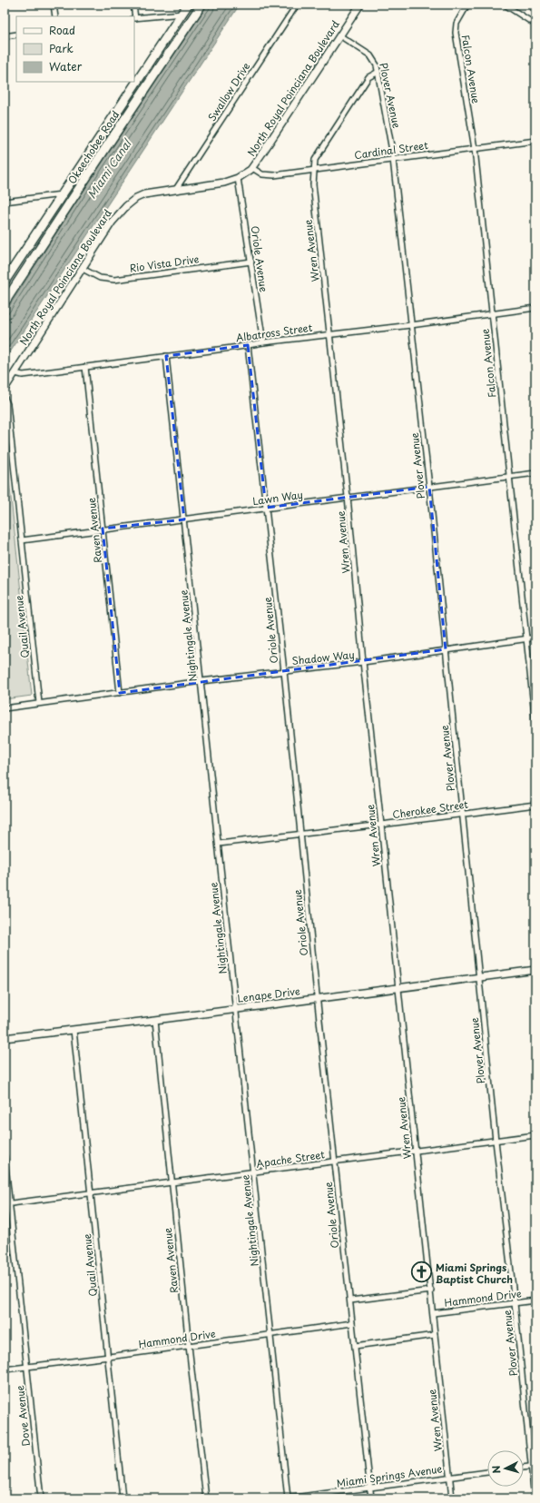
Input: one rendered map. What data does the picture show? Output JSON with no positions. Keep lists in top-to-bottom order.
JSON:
{
  "streets": {
    "highway": ["Okeechobee Road"],
    "street": [
      "Falcon Avenue",
      "North Royal Poinciana Boulevard",
      "Swallow Drive",
      "Plover Avenue",
      "Cardinal Street",
      "Wren Avenue",
      "Oriole Avenue",
      "Rio Vista Drive",
      "Albatross Street",
      "Lawn Way",
      "Raven Avenue",
      "Quail Avenue",
      "Nightingale Avenue",
      "Shadow Way",
      "Cherokee Street",
      "Lenape Drive",
      "Apache Street",
      "Hammond Drive",
      "Dove Avenue",
      "Miami Springs Avenue"
    ]
  },
  "crossings": [
    ["Falcon Avenue", "Cardinal Street"],
    ["Falcon Avenue", "Albatross Street"],
    ["Falcon Avenue", "Lawn Way"],
    ["Falcon Avenue", "Shadow Way"],
    ["North Royal Poinciana Boulevard", "Swallow Drive"],
    ["North Royal Poinciana Boulevard", "Plover Avenue"],
    ["North Royal Poinciana Boulevard", "Cardinal Street"],
    ["North Royal Poinciana Boulevard", "Oriole Avenue"],
    ["North Royal Poinciana Boulevard", "Rio Vista Drive"],
    ["North Royal Poinciana Boulevard", "Albatross Street"],
    ["Plover Avenue", "Cardinal Street"],
    ["Plover Avenue", "Wren Avenue"],
    ["Plover Avenue", "Albatross Street"],
    ["Plover Avenue", "Lawn Way"],
    ["Plover Avenue", "Shadow Way"],
    ["Plover Avenue", "Cherokee Street"],
    ["Plover Avenue", "Lenape Drive"],
    ["Plover Avenue", "Apache Street"],
    ["Plover Avenue", "Hammond Drive"],
    ["Cardinal Street", "Wren Avenue"],
    ["Wren Avenue", "Albatross Street"],
    ["Wren Avenue", "Lawn Way"],
    ["Wren Avenue", "Shadow Way"],
    ["Wren Avenue", "Cherokee Street"],
    ["Wren Avenue", "Lenape Drive"],
    ["Wren Avenue", "Apache Street"],
    ["Wren Avenue", "Hammond Drive"],
    ["Wren Avenue", "Miami Springs Avenue"],
    ["Oriole Avenue", "Rio Vista Drive"],
    ["Oriole Avenue", "Albatross Street"],
    ["Oriole Avenue", "Lawn Way"],
    ["Oriole Avenue", "Shadow Way"],
    ["Oriole Avenue", "Cherokee Street"],
    ["Oriole Avenue", "Lenape Drive"],
    ["Oriole Avenue", "Apache Street"],
    ["Oriole Avenue", "Hammond Drive"],
    ["Oriole Avenue", "Miami Springs Avenue"],
    ["Albatross Street", "Raven Avenue"],
    ["Albatross Street", "Nightingale Avenue"],
    ["Lawn Way", "Raven Avenue"],
    ["Lawn Way", "Quail Avenue"],
    ["Lawn Way", "Nightingale Avenue"],
    ["Raven Avenue", "Shadow Way"],
    ["Raven Avenue", "Lenape Drive"],
    ["Raven Avenue", "Apache Street"],
    ["Raven Avenue", "Hammond Drive"],
    ["Quail Avenue", "Shadow Way"],
    ["Quail Avenue", "Lenape Drive"],
    ["Quail Avenue", "Apache Street"],
    ["Quail Avenue", "Hammond Drive"],
    ["Nightingale Avenue", "Shadow Way"],
    ["Nightingale Avenue", "Cherokee Street"],
    ["Nightingale Avenue", "Lenape Drive"],
    ["Nightingale Avenue", "Apache Street"],
    ["Nightingale Avenue", "Hammond Drive"],
    ["Nightingale Avenue", "Miami Springs Avenue"],
    ["Apache Street", "Dove Avenue"],
    ["Hammond Drive", "Dove Avenue"]
  ],
  "water": ["Miami Canal"],
  "places": {
    "church": ["Miami Springs Baptist Church"]
  },
  "legend": ["Road", "Park", "Water"],
  "north": "left"
}
